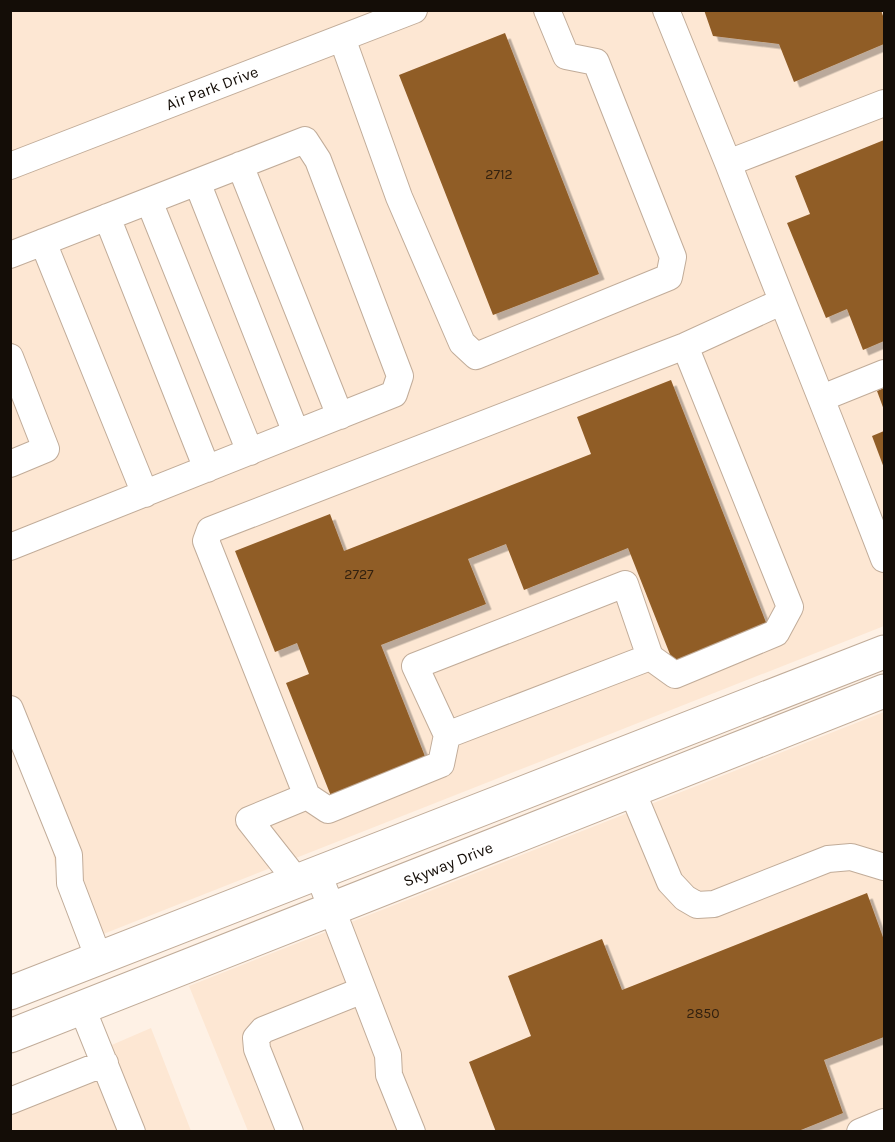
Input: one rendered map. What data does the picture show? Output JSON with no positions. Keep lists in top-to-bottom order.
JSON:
{
  "streets": {
    "main road": ["Skyway Drive"],
    "street": ["Air Park Drive"]
  },
  "house_numbers": ["2712", "2727", "2850"]
}
